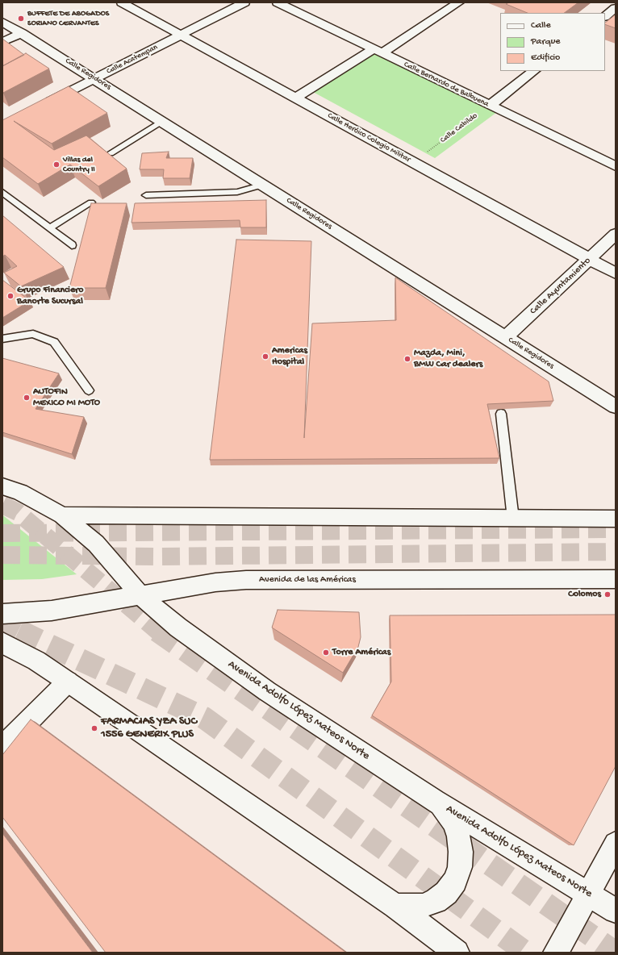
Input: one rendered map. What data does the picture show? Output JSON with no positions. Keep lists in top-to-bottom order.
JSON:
{
  "streets": {
    "street": [
      "Calle Acatempan",
      "Calle Regidores",
      "Calle Bernardo de Balbuena",
      "Calle Heróico Colegio Militar",
      "Calle Ayuntamiento",
      "Avenida de las Américas",
      "Avenida Adolfo López Mateos Norte"
    ],
    "path": ["Calle Cabildo"]
  },
  "crossings": [
    ["Calle Acatempan", "Calle Regidores"],
    ["Calle Acatempan", "Calle Heróico Colegio Militar"],
    ["Calle Regidores", "Calle Ayuntamiento"],
    ["Calle Bernardo de Balbuena", "Calle Cabildo"],
    ["Calle Cabildo", "Calle Heróico Colegio Militar"],
    ["Calle Heróico Colegio Militar", "Calle Ayuntamiento"],
    ["Avenida de las Américas", "Avenida Adolfo López Mateos Norte"]
  ],
  "places": [
    "BUFFETE DE ABOGADOS SORIANO CERVANTES",
    "Villas del Country II",
    "Grupo Financiero Banorte Sucursal",
    "Americas Hospital",
    "Mazda, Mini, BMW Car dealers",
    "AUTOFIN MEXICO MI MOTO",
    "Colomos",
    "Torre Américas",
    "FARMACIAS YZA SUC 1556 GENERIX PLUS"
  ],
  "legend": ["Calle", "Parque", "Edificio"]
}
